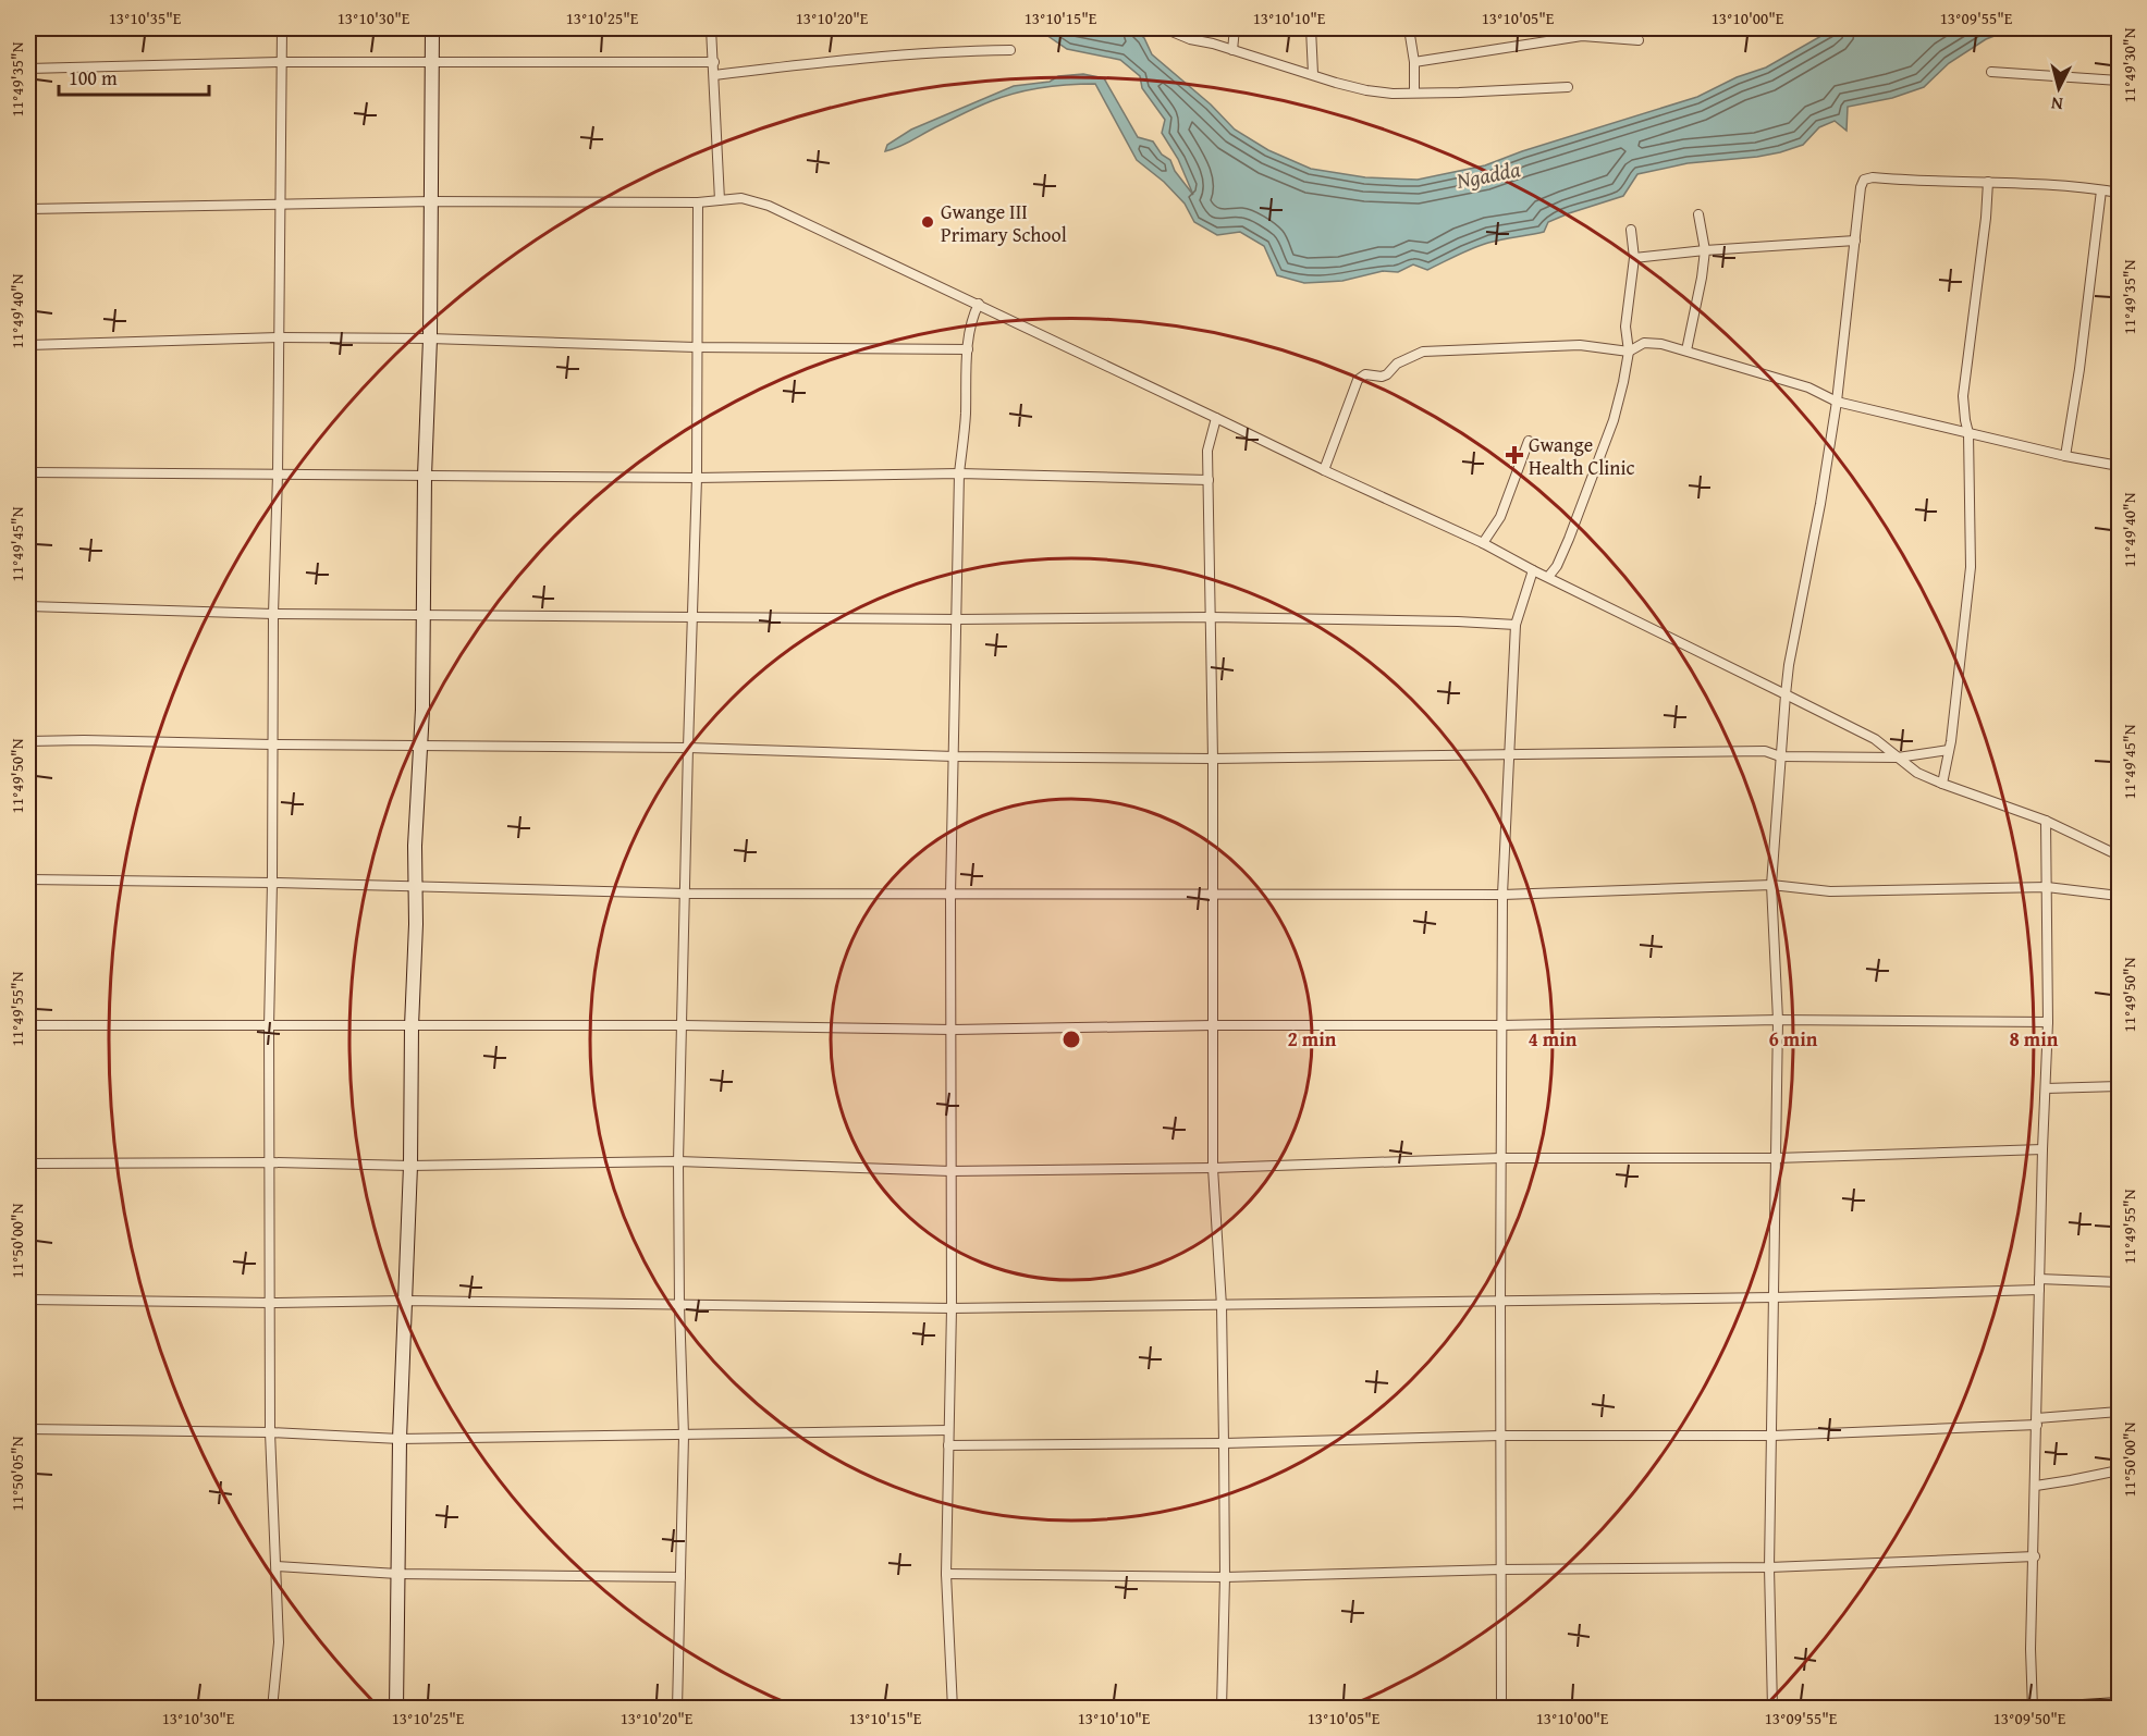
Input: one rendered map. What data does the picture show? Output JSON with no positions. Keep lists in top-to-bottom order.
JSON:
{
  "water": ["Ngadda"],
  "places": {
    "other": ["Gwange III Primary School"],
    "health": ["Gwange Health Clinic"]
  },
  "scale_bar": "100 m",
  "north": "bottom",
  "coordinates": [
    "13°10'35\"E",
    "13°10'30\"E",
    "13°10'25\"E",
    "13°10'20\"E",
    "13°10'15\"E",
    "13°10'10\"E",
    "13°10'05\"E",
    "13°10'00\"E",
    "13°09'55\"E",
    "11°49'30\"N",
    "11°49'35\"N",
    "11°49'40\"N",
    "11°49'45\"N",
    "11°49'50\"N",
    "11°49'55\"N",
    "11°50'00\"N",
    "11°50'05\"N",
    "13°09'50\"E"
  ],
  "rings": [
    "2 min",
    "4 min",
    "6 min",
    "8 min"
  ]
}
